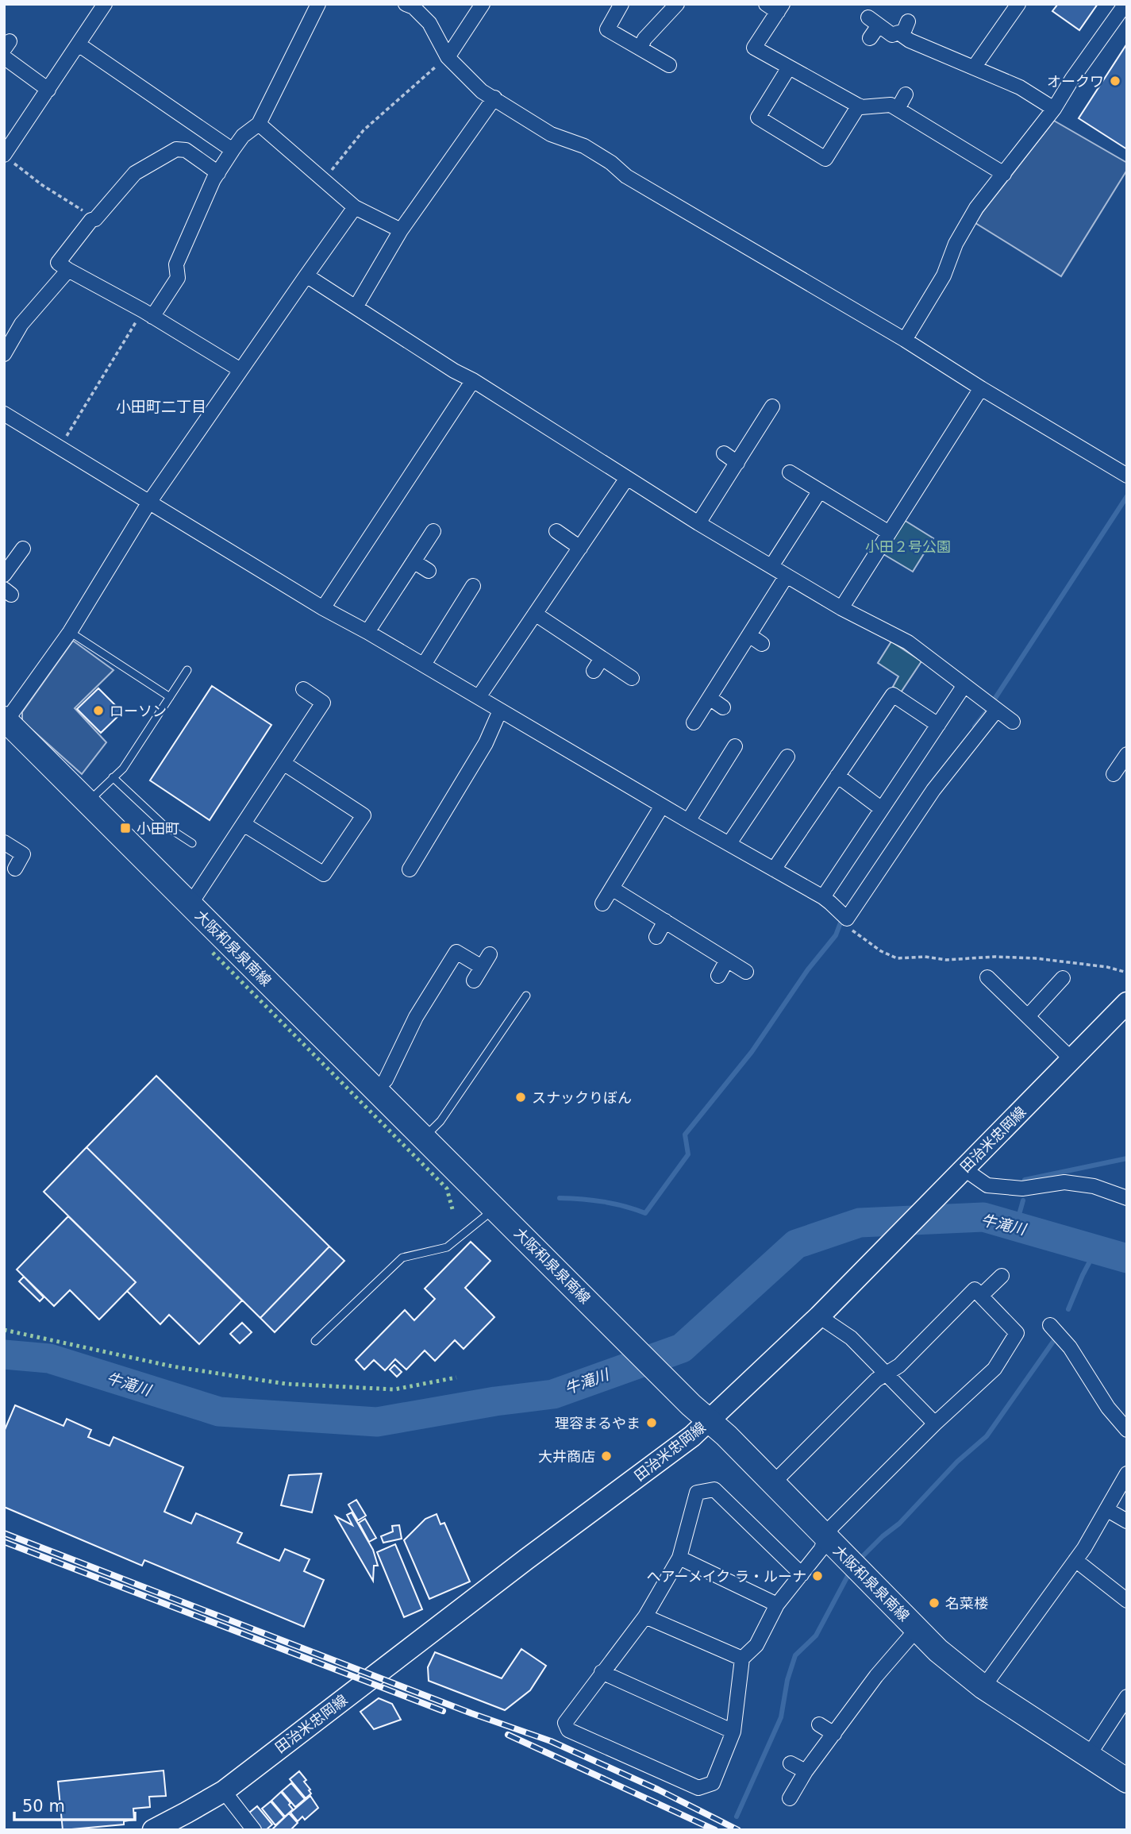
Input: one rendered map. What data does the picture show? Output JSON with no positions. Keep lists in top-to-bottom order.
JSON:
{
  "streets": {
    "main road": ["大阪和泉泉南線", "田治米忠岡線"]
  },
  "crossings": [
    ["大阪和泉泉南線", "田治米忠岡線"]
  ],
  "districts": ["小田町二丁目"],
  "water": ["牛滝川"],
  "parks": ["小田２号公園"],
  "places": {
    "other": [
      "オークワ",
      "ローソン",
      "スナックりぼん",
      "理容まるやま",
      "大井商店",
      "ヘアーメイク ラ・ルーナ",
      "名菜楼"
    ],
    "transit": ["小田町"]
  },
  "scale_bar": "50 m"
}
